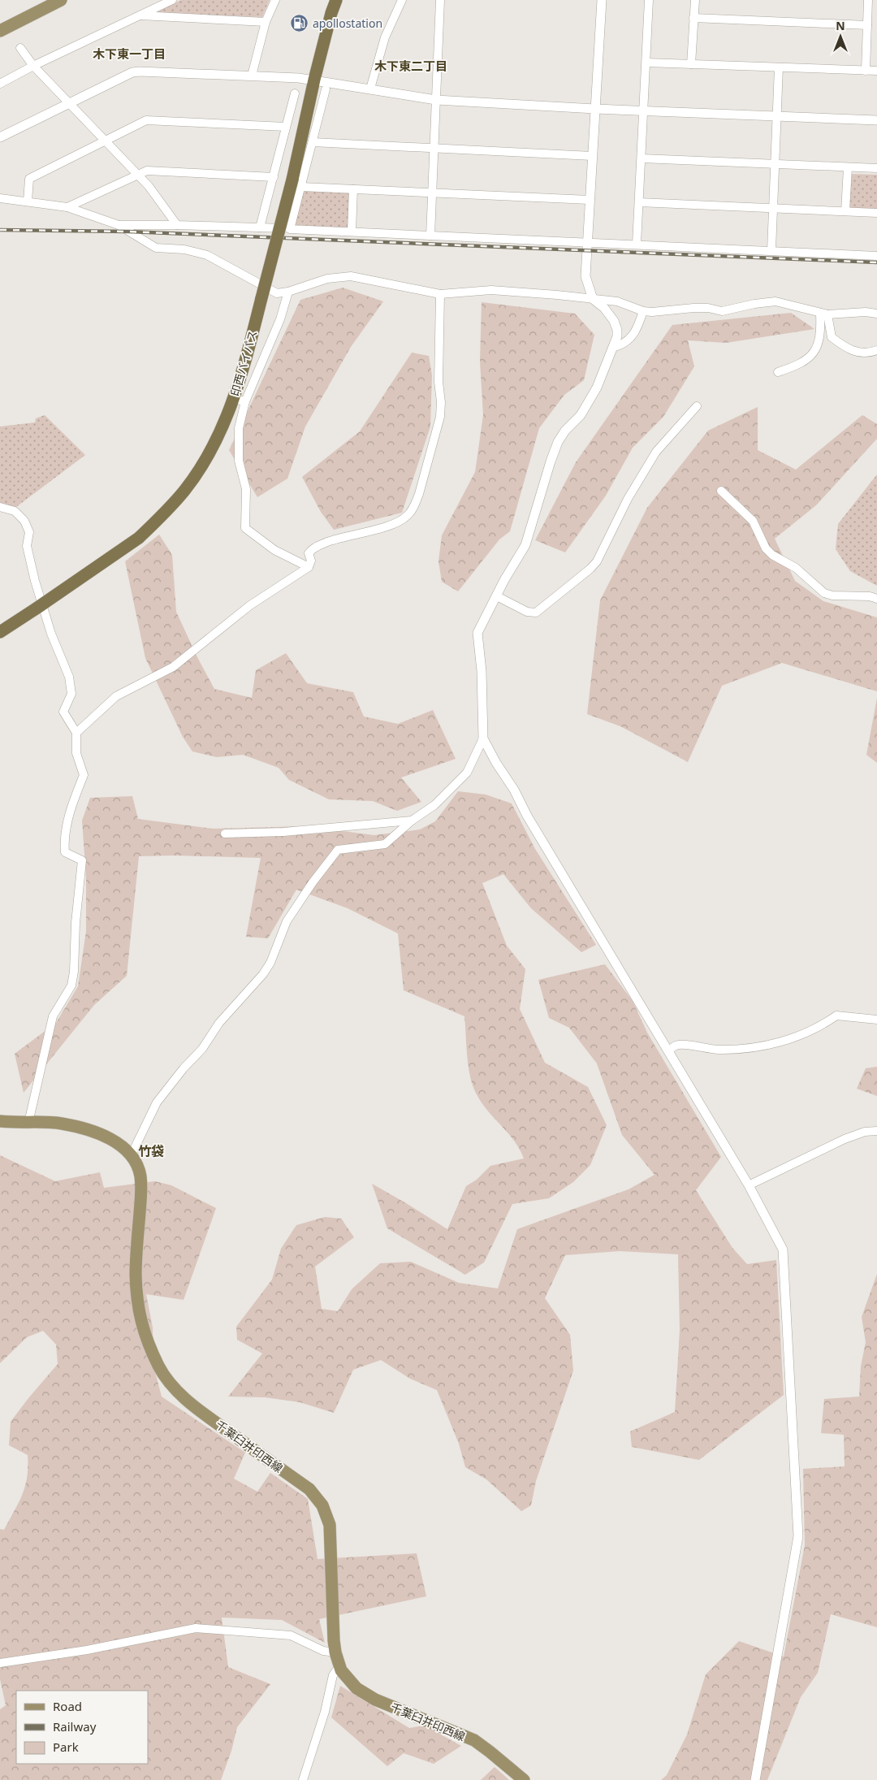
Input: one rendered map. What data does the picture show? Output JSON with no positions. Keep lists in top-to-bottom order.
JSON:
{
  "streets": {
    "highway": ["印西バイパス"],
    "main road": ["千葉臼井印西線"]
  },
  "districts": ["木下東一丁目", "木下東二丁目", "竹袋"],
  "places": {
    "fuel station": ["apollostation"]
  },
  "legend": ["Road", "Railway", "Park"],
  "north": "top"
}
